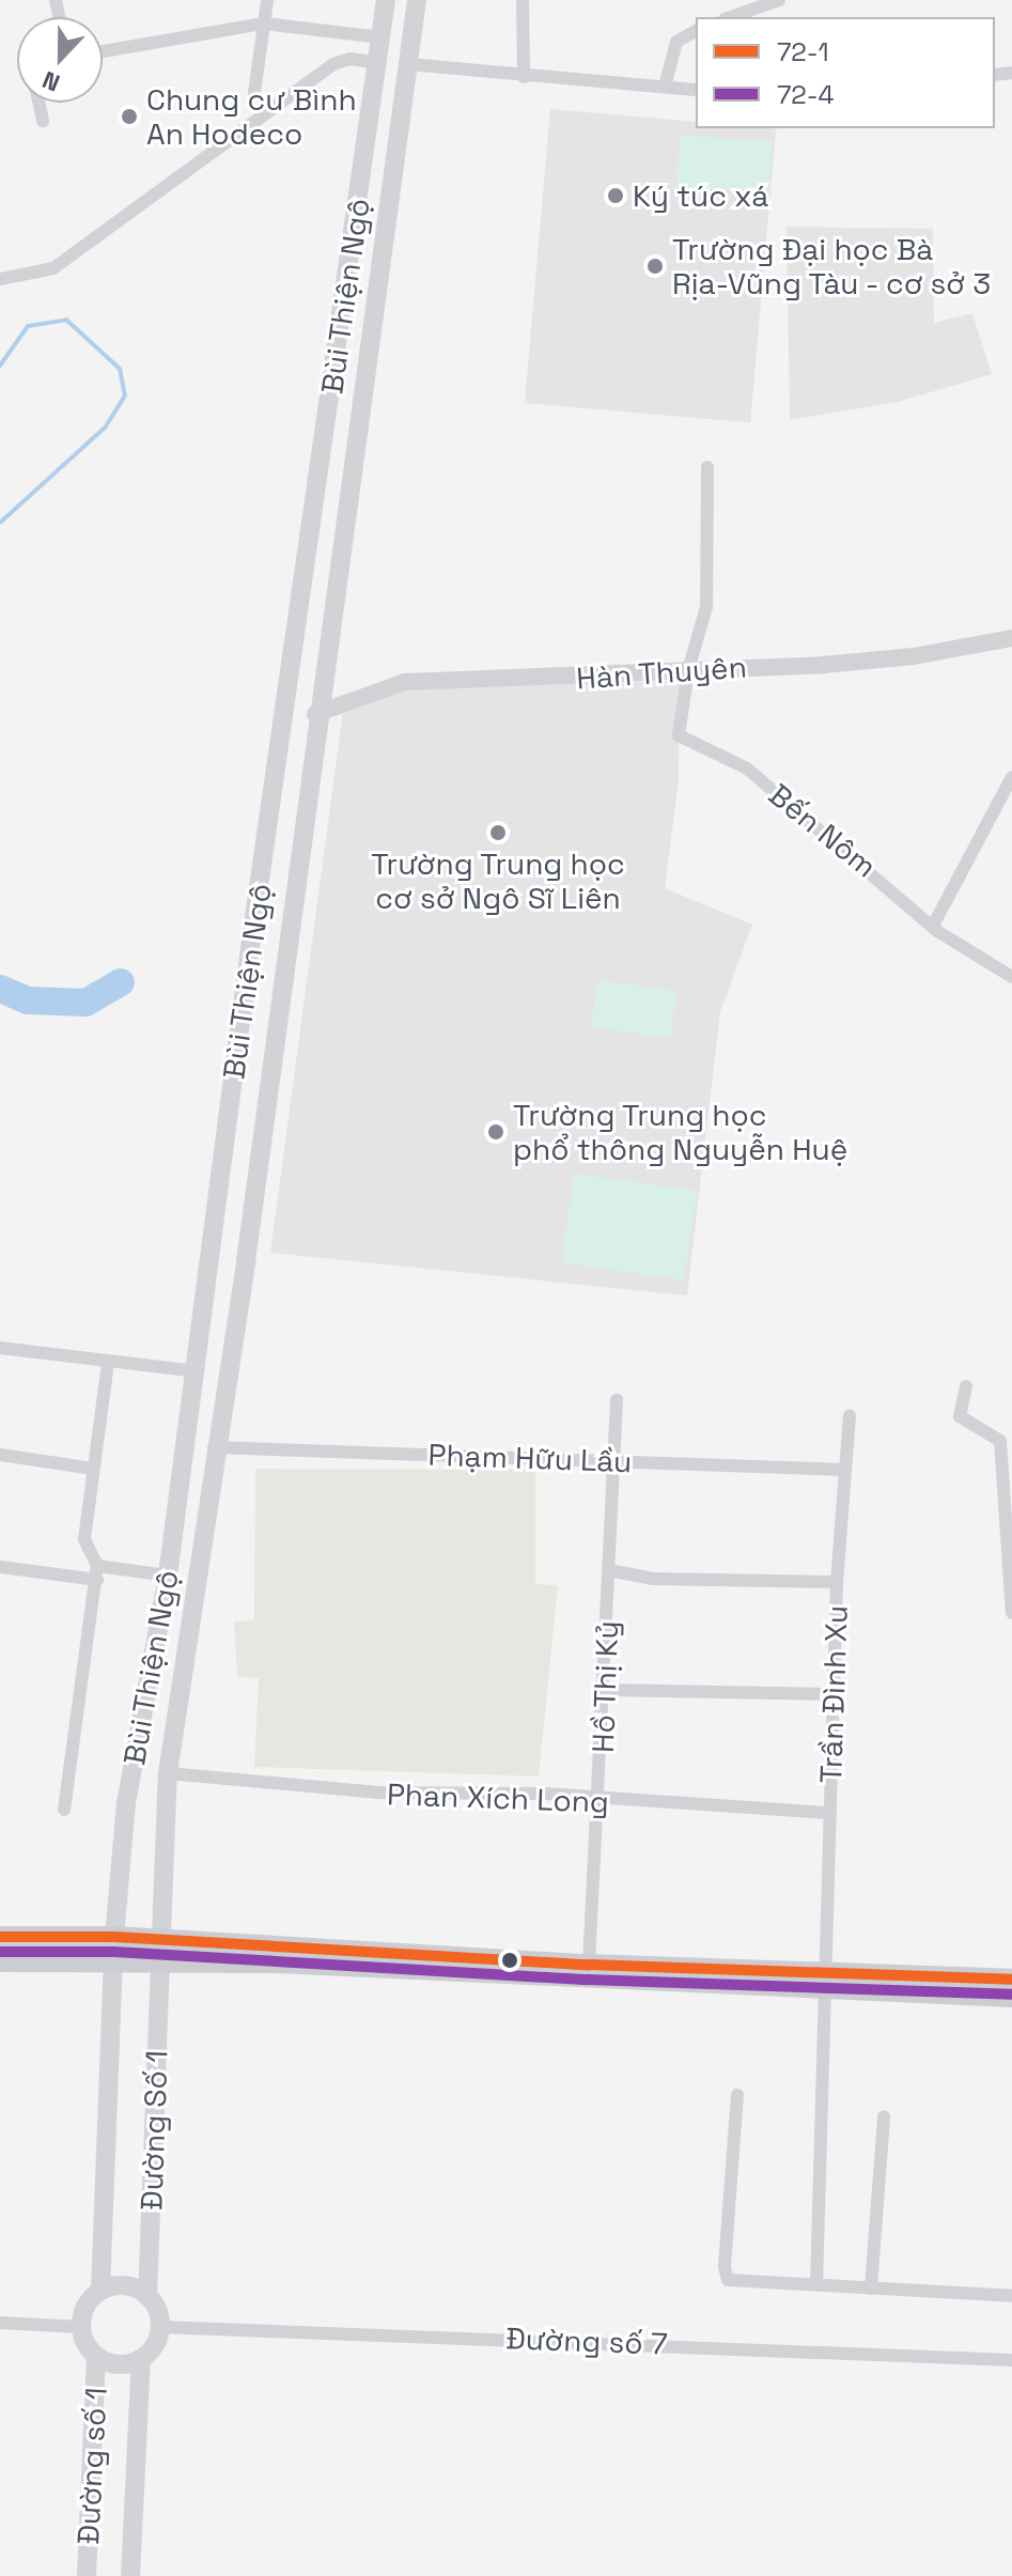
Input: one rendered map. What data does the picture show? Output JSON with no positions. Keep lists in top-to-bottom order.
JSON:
{
  "streets": {
    "main road": ["Bùi Thiện Ngộ", "Đường Số 1", "Đường số 1"],
    "street": [
      "Hàn Thuyên",
      "Bến Nôm",
      "Phạm Hữu Lầu",
      "Hồ Thị Kỷ",
      "Trần Đình Xu",
      "Phan Xích Long",
      "Đường số 7"
    ]
  },
  "crossings": [
    ["Bùi Thiện Ngộ", "Hàn Thuyên"],
    ["Bùi Thiện Ngộ", "Phạm Hữu Lầu"],
    ["Bùi Thiện Ngộ", "Phan Xích Long"],
    ["Bùi Thiện Ngộ", "Đường Số 1"],
    ["Hàn Thuyên", "Bến Nôm"],
    ["Phạm Hữu Lầu", "Hồ Thị Kỷ"],
    ["Phạm Hữu Lầu", "Trần Đình Xu"],
    ["Hồ Thị Kỷ", "Phan Xích Long"],
    ["Trần Đình Xu", "Phan Xích Long"],
    ["Đường Số 1", "Đường số 7"],
    ["Đường Số 1", "Đường số 1"],
    ["Đường số 7", "Đường số 1"]
  ],
  "places": [
    "Chung cư Bình An Hodeco",
    "Ký túc xá",
    "Trường Đại học Bà Rịa-Vũng Tàu - cơ sở 3",
    "Trường Trung học cơ sở Ngô Sĩ Liên",
    "Trường Trung học phổ thông Nguyễn Huệ"
  ],
  "lines": ["transit line 72-1", "transit line 72-4"],
  "legend": ["72-1", "72-4"],
  "north": "bottom"
}
